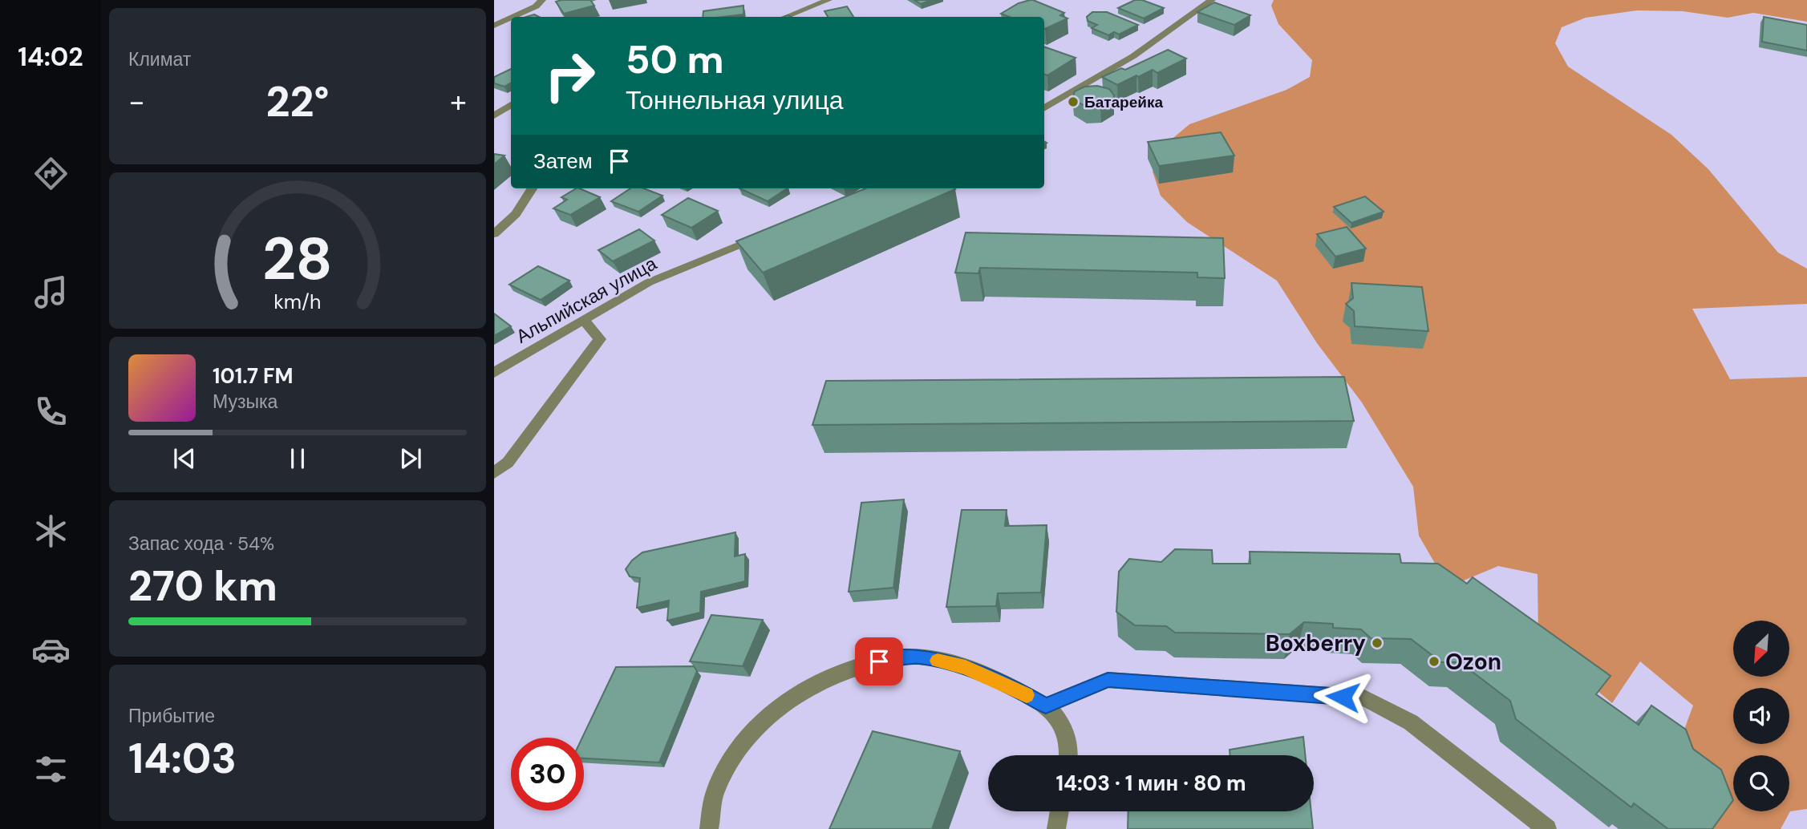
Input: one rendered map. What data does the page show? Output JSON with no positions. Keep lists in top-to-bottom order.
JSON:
{
  "streets": {
    "street": ["Альпийская улица"]
  },
  "places": ["Батарейка", "Boxberry", "Ozon"],
  "north": "bottom left",
  "page": {
    "tabs": "14:02",
    "tile": [
      "Климат",
      ["Запас хода · 54%", "270 km"],
      ["Прибытие", "14:03"]
    ],
    "turn": ["50 m", "Тоннельная улица"],
    "heat": ["−", "22°", "+"],
    "then": "Затем",
    "song": ["101.7 FM", "Музыка"],
    "limit": "30",
    "trip": "14:03 · 1 мин · 80 m",
    "gauge": ["28", "km/h"]
  }
}
